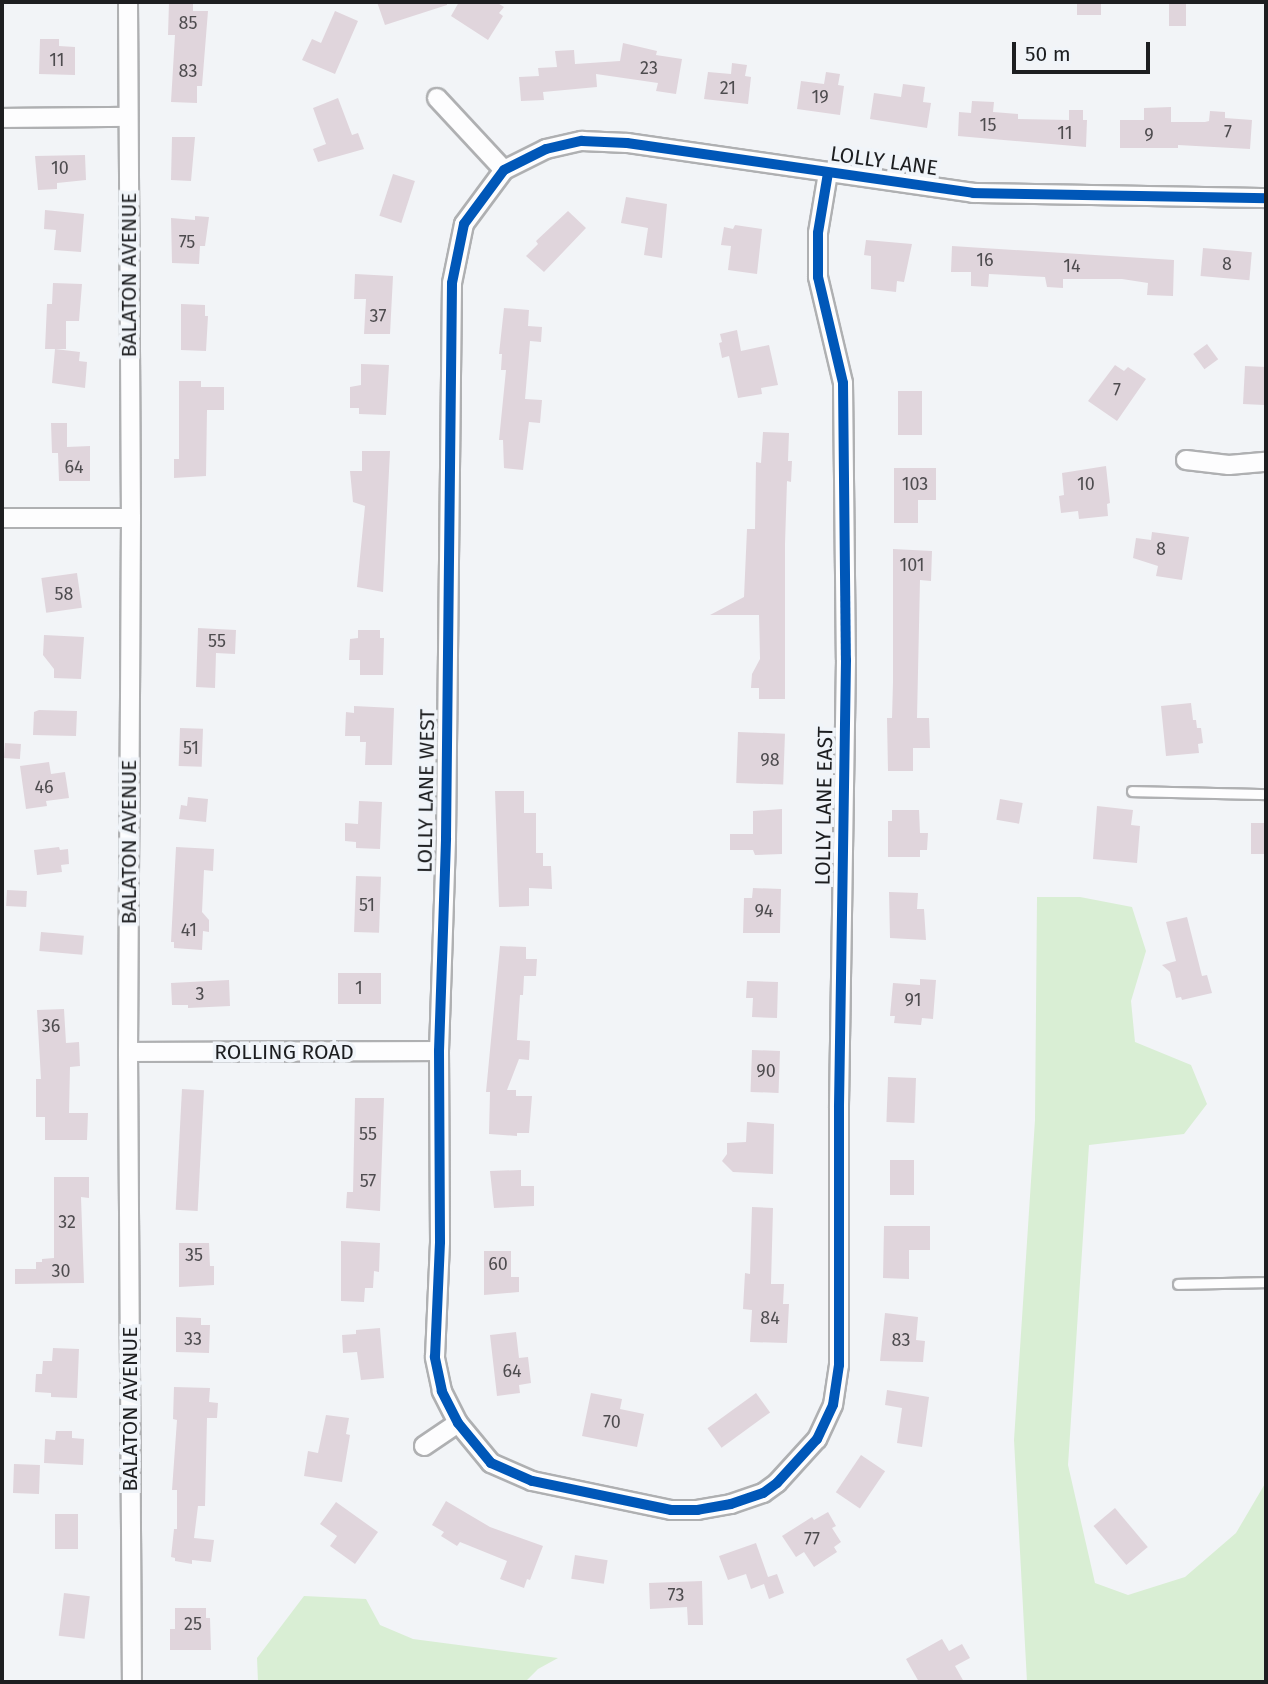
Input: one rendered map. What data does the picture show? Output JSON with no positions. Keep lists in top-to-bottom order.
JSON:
{
  "streets": {
    "street": [
      "LOLLY LANE",
      "BALATON AVENUE",
      "LOLLY LANE WEST",
      "LOLLY LANE EAST",
      "ROLLING ROAD"
    ]
  },
  "crossings": [
    ["LOLLY LANE", "LOLLY LANE WEST"],
    ["LOLLY LANE", "LOLLY LANE EAST"],
    ["BALATON AVENUE", "ROLLING ROAD"],
    ["LOLLY LANE WEST", "LOLLY LANE EAST"],
    ["LOLLY LANE WEST", "ROLLING ROAD"]
  ],
  "house_numbers": [
    "85",
    "11",
    "23",
    "83",
    "21",
    "19",
    "15",
    "7",
    "11",
    "9",
    "10",
    "75",
    "16",
    "8",
    "14",
    "37",
    "7",
    "64",
    "103",
    "10",
    "8",
    "101",
    "58",
    "55",
    "51",
    "98",
    "46",
    "51",
    "94",
    "41",
    "1",
    "3",
    "91",
    "36",
    "90",
    "55",
    "57",
    "32",
    "35",
    "60",
    "30",
    "84",
    "33",
    "83",
    "64",
    "70",
    "77",
    "73",
    "25"
  ],
  "scale_bar": "50 m"
}
